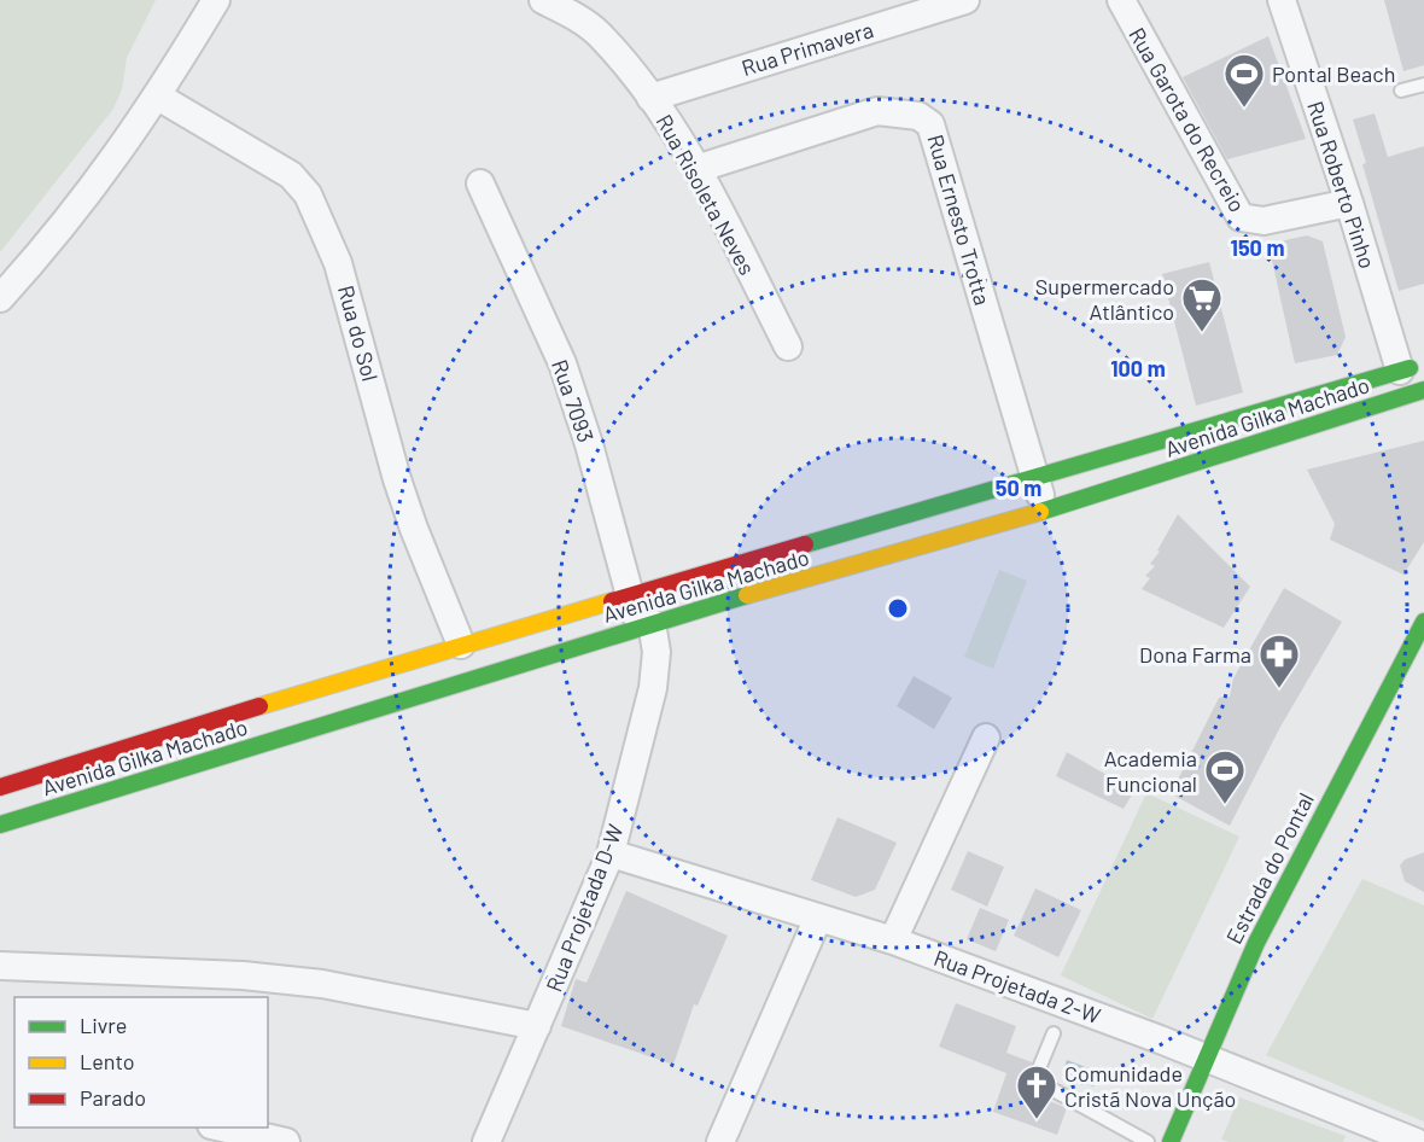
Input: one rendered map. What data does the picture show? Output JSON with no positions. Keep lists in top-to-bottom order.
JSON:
{
  "streets": {
    "street": [
      "Rua Primavera",
      "Rua Garota do Recreio",
      "Rua Roberto Pinho",
      "Rua Risoleta Neves",
      "Rua Ernesto Trotta",
      "Rua do Sol",
      "Rua 7093",
      "Avenida Gilka Machado",
      "Estrada do Pontal",
      "Rua Projetada D-W",
      "Rua Projetada 2-W"
    ]
  },
  "crossings": [
    ["Rua Primavera", "Rua Risoleta Neves"],
    ["Rua Garota do Recreio", "Rua Roberto Pinho"],
    ["Rua Roberto Pinho", "Avenida Gilka Machado"],
    ["Rua Risoleta Neves", "Rua Ernesto Trotta"],
    ["Rua Ernesto Trotta", "Avenida Gilka Machado"],
    ["Rua do Sol", "Avenida Gilka Machado"],
    ["Rua 7093", "Avenida Gilka Machado"],
    ["Rua 7093", "Rua Projetada D-W"],
    ["Avenida Gilka Machado", "Rua Projetada D-W"],
    ["Estrada do Pontal", "Rua Projetada 2-W"],
    ["Rua Projetada D-W", "Rua Projetada 2-W"]
  ],
  "places": {
    "sports": ["Pontal Beach", "Academia Funcional"],
    "supermarket": ["Supermercado Atlântico"],
    "pharmacy": ["Dona Farma"],
    "church": ["Comunidade Cristã Nova Unção"]
  },
  "legend": ["Livre", "Lento", "Parado"],
  "rings": ["150 m", "100 m", "50 m"]
}
